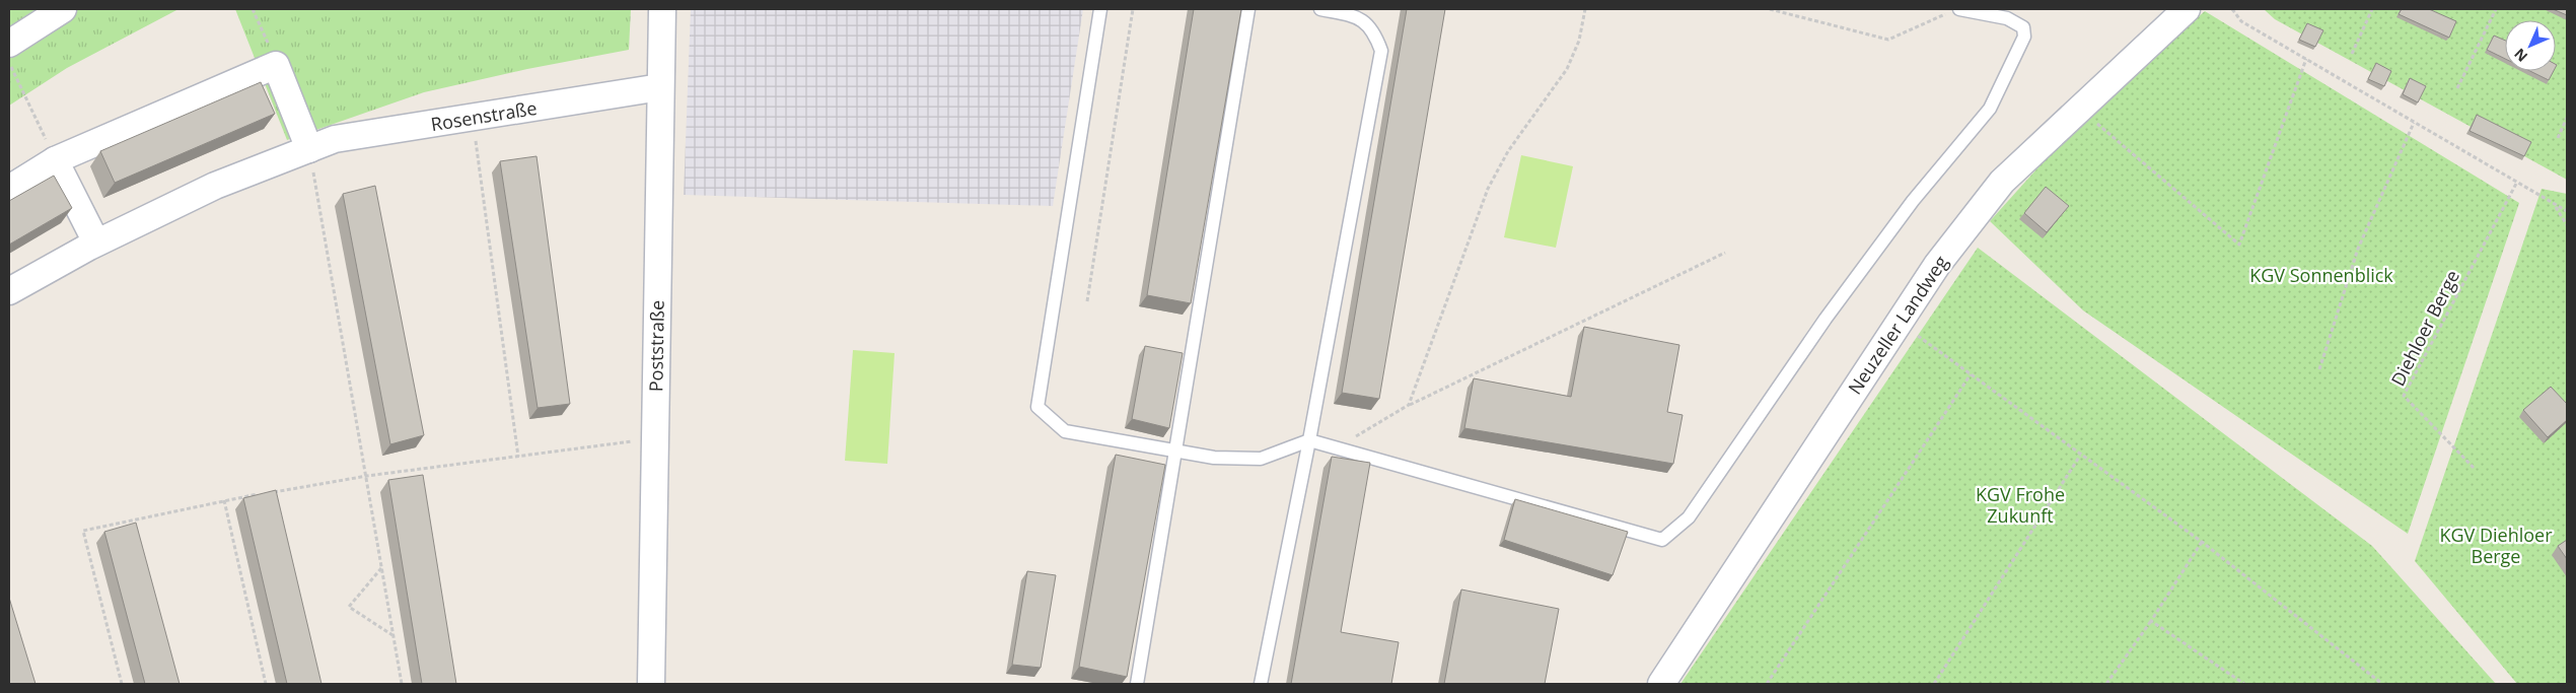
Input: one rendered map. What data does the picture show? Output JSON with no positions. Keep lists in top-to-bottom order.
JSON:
{
  "streets": {
    "street": ["Rosenstraße", "Neuzeller Landweg", "Poststraße"],
    "path": ["Diehloer Berge"]
  },
  "crossings": [
    ["Rosenstraße", "Poststraße"]
  ],
  "parks": ["KGV Sonnenblick", "KGV Frohe Zukunft", "KGV Diehloer Berge"],
  "north": "bottom left"
}
